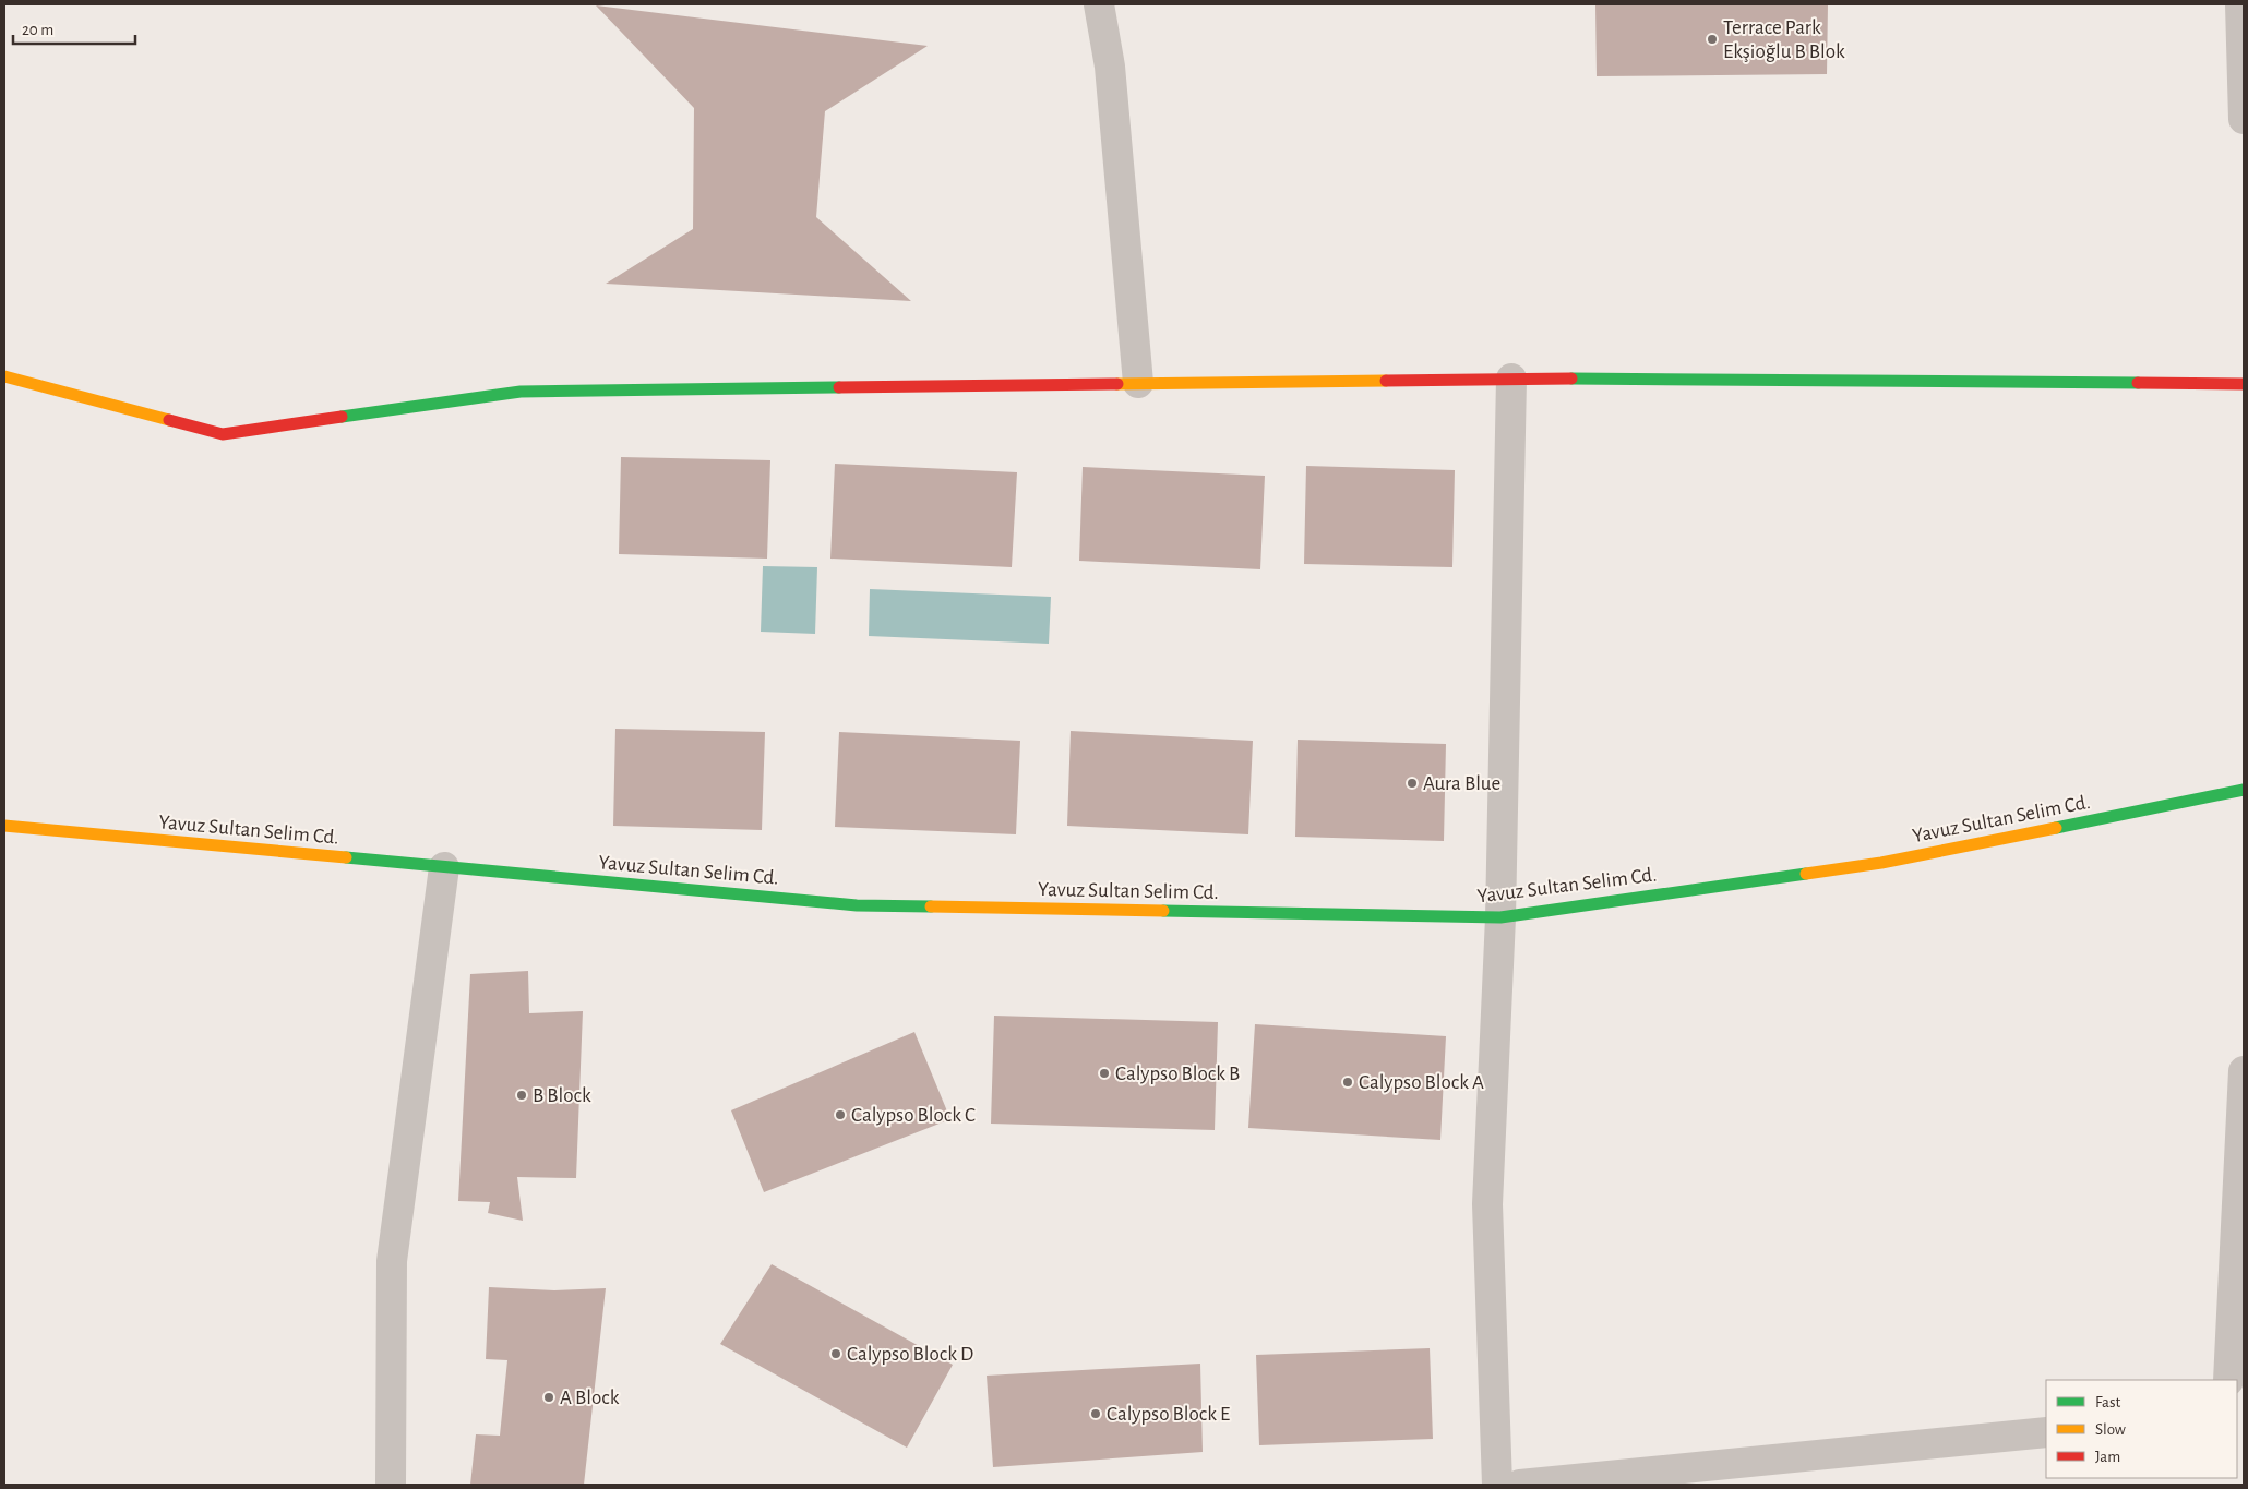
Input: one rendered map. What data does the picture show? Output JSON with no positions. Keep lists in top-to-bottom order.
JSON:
{
  "streets": {
    "street": ["Yavuz Sultan Selim Cd."]
  },
  "places": [
    "Terrace Park Ekşioğlu B Blok",
    "Aura Blue",
    "Calypso Block B",
    "Calypso Block A",
    "B Block",
    "Calypso Block C",
    "Calypso Block D",
    "A Block",
    "Calypso Block E"
  ],
  "legend": ["Fast", "Slow", "Jam"],
  "scale_bar": "20 m"
}
